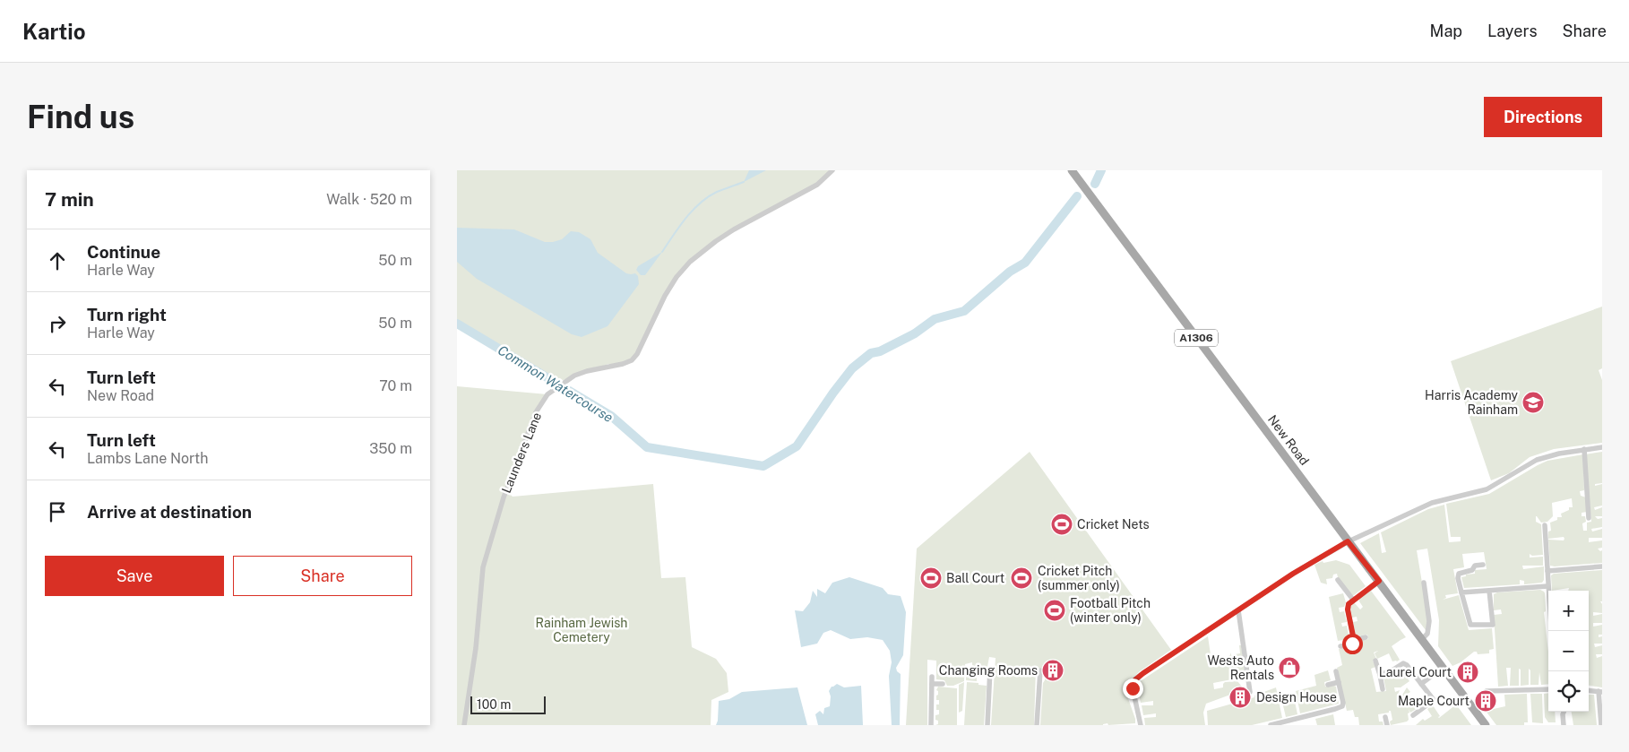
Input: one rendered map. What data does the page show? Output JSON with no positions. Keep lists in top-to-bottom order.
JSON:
{
  "streets": {
    "main road": ["A1306", "New Road"],
    "street": ["Launders Lane"]
  },
  "water": ["Common Watercourse"],
  "parks": ["Rainham Jewish Cemetery"],
  "places": {
    "school or university": ["Harris Academy Rainham"],
    "sports": [
      "Cricket Nets",
      "Ball Court",
      "Cricket Pitch (summer only)",
      "Football Pitch (winter only)"
    ],
    "shop": ["Wests Auto Rentals"],
    "building": [
      "Changing Rooms",
      "Laurel Court",
      "Design House",
      "Maple Court"
    ]
  },
  "scale_bar": "100 m",
  "page": {
    "header": "Kartio",
    "nav": ["Map", "Layers", "Share"],
    "buttons": [
      "Directions",
      ["Save", "Share"]
    ],
    "title": "Find us",
    "heading": ["7 min", "Walk · 520 m"],
    "list": [
      ["Continue", "Harle Way", "50 m"],
      ["Turn right", "Harle Way", "50 m"],
      ["Turn left", "New Road", "70 m"],
      ["Turn left", "Lambs Lane North", "350 m"],
      "Arrive at destination"
    ],
    "map_buttons": ["+", "−"],
    "scale": "100 m"
  }
}
